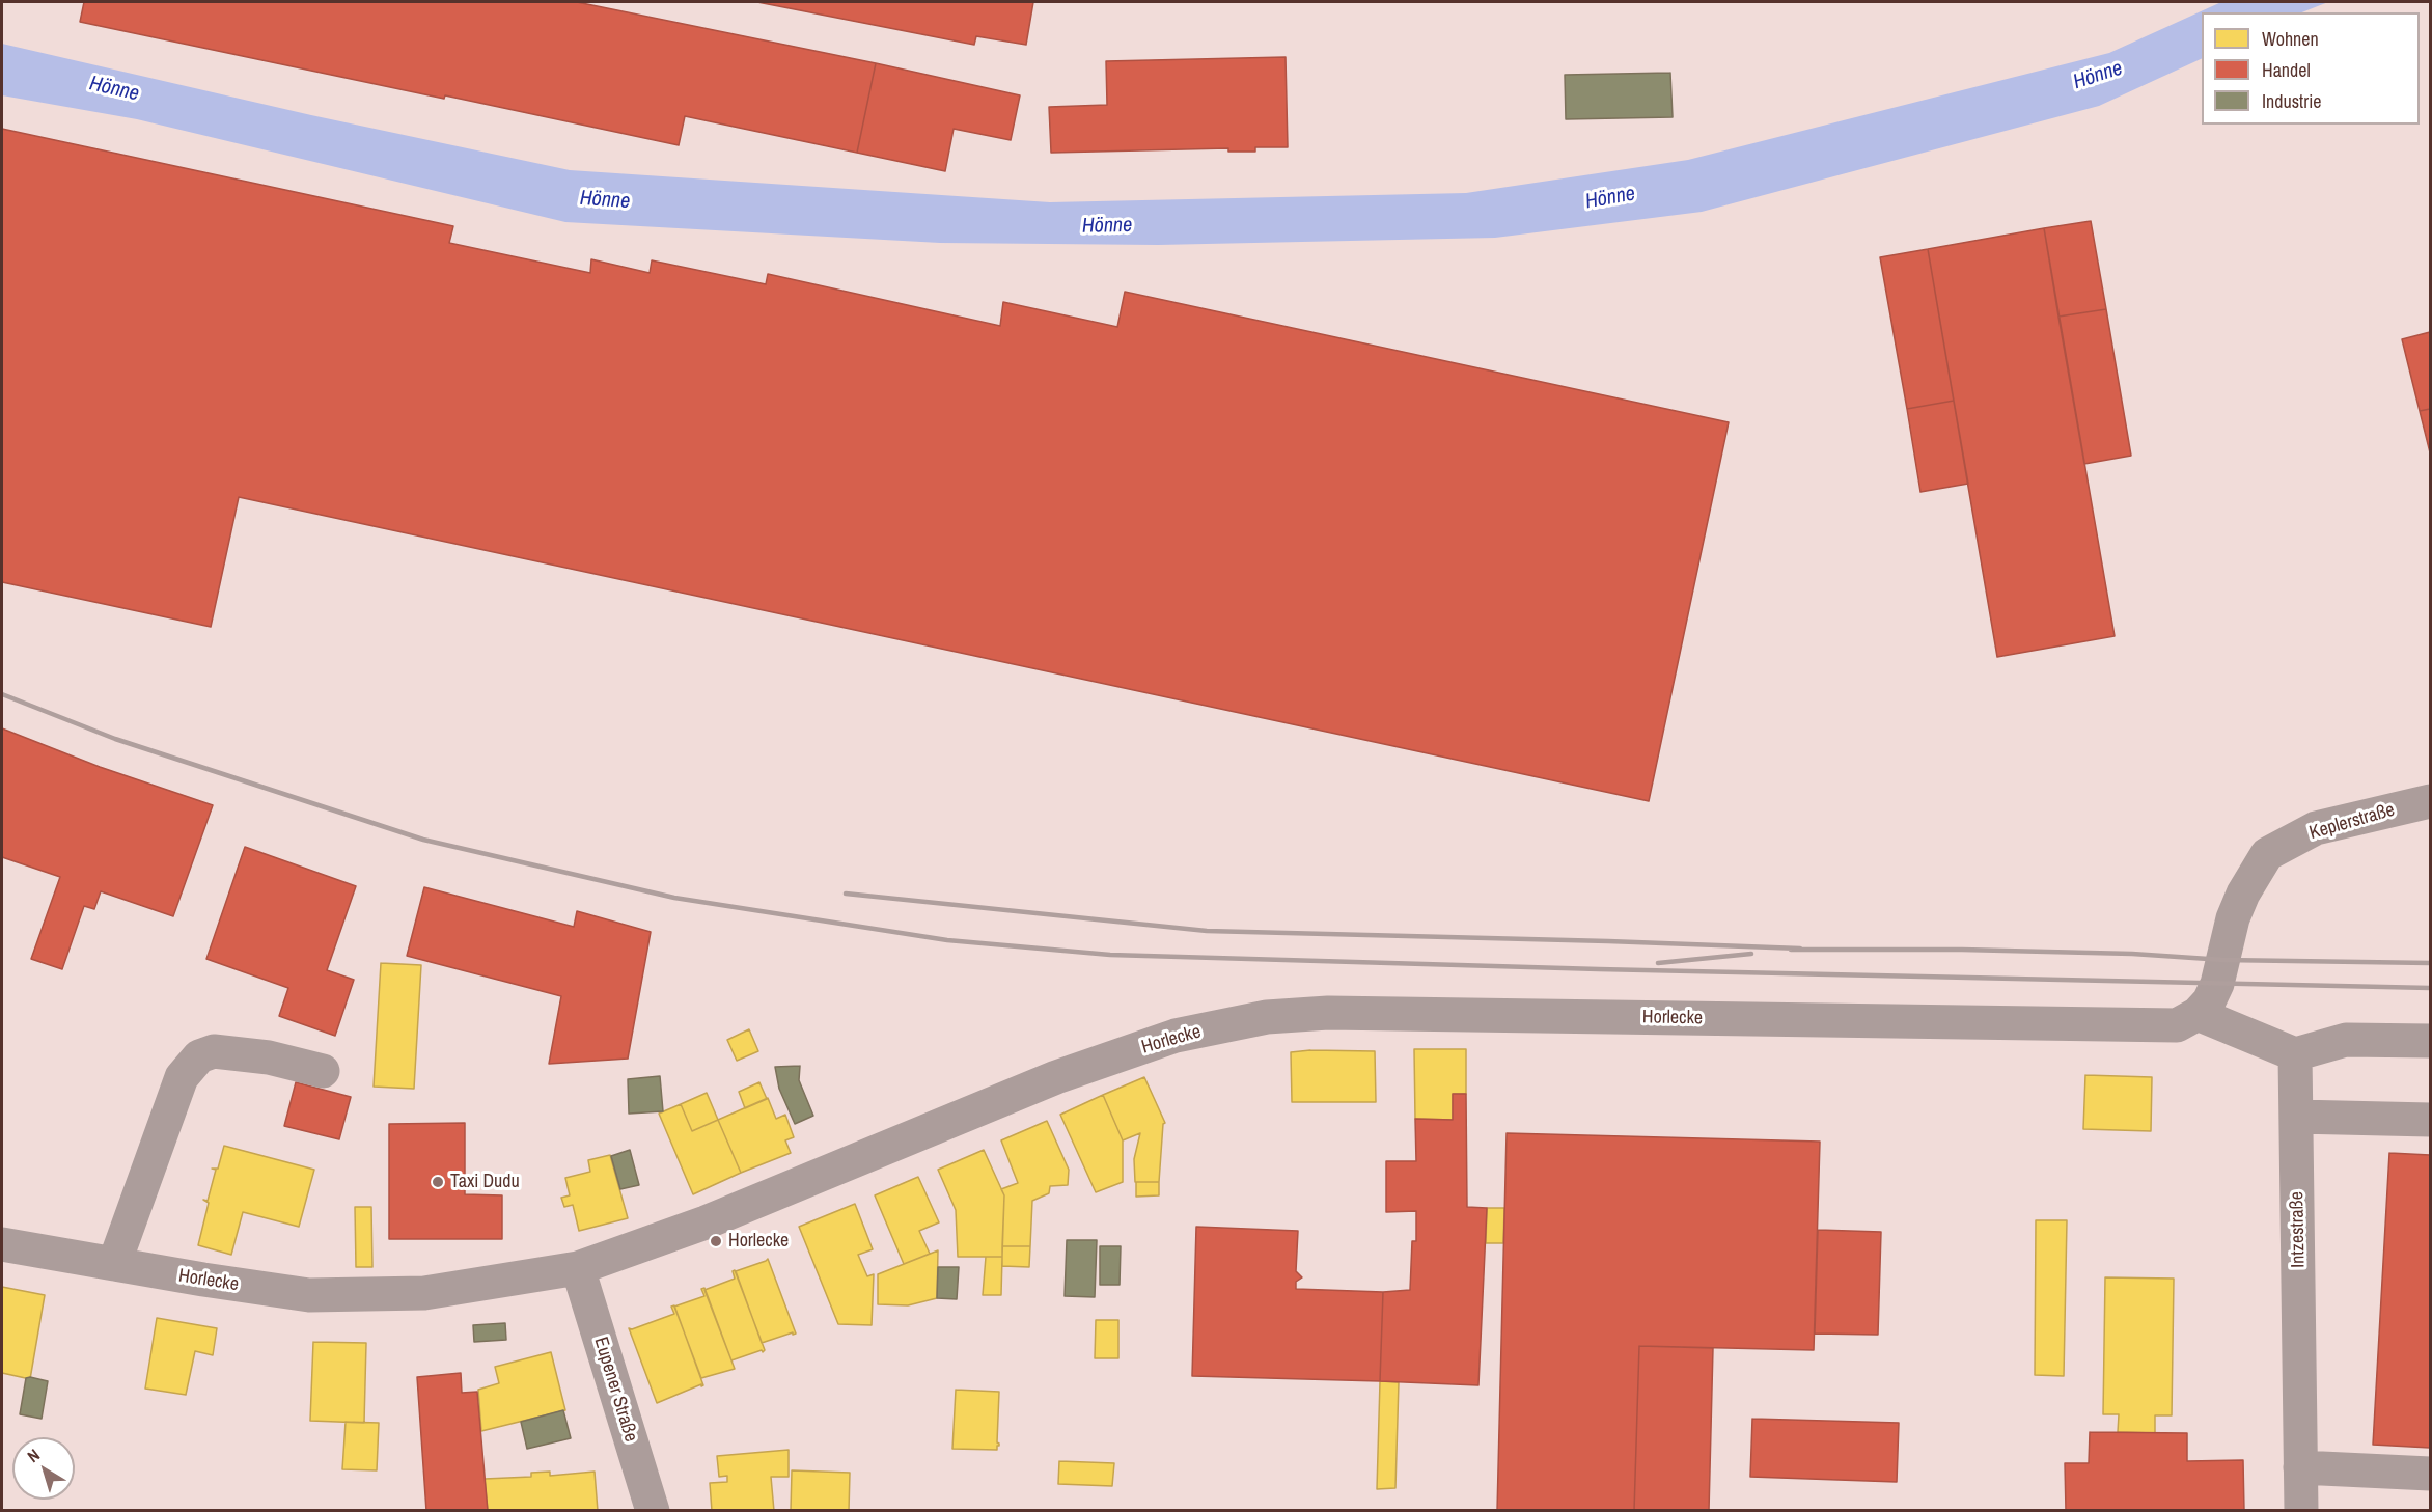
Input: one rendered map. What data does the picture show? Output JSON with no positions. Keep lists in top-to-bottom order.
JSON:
{
  "streets": {
    "street": [
      "Keplerstraße",
      "Horlecke",
      "Intzestraße",
      "Eupener Straße"
    ]
  },
  "crossings": [
    ["Keplerstraße", "Horlecke"],
    ["Horlecke", "Eupener Straße"]
  ],
  "water": ["Hönne"],
  "places": ["Taxi Dudu", "Horlecke"],
  "legend": ["Wohnen", "Handel", "Industrie"],
  "north": "top left"
}
